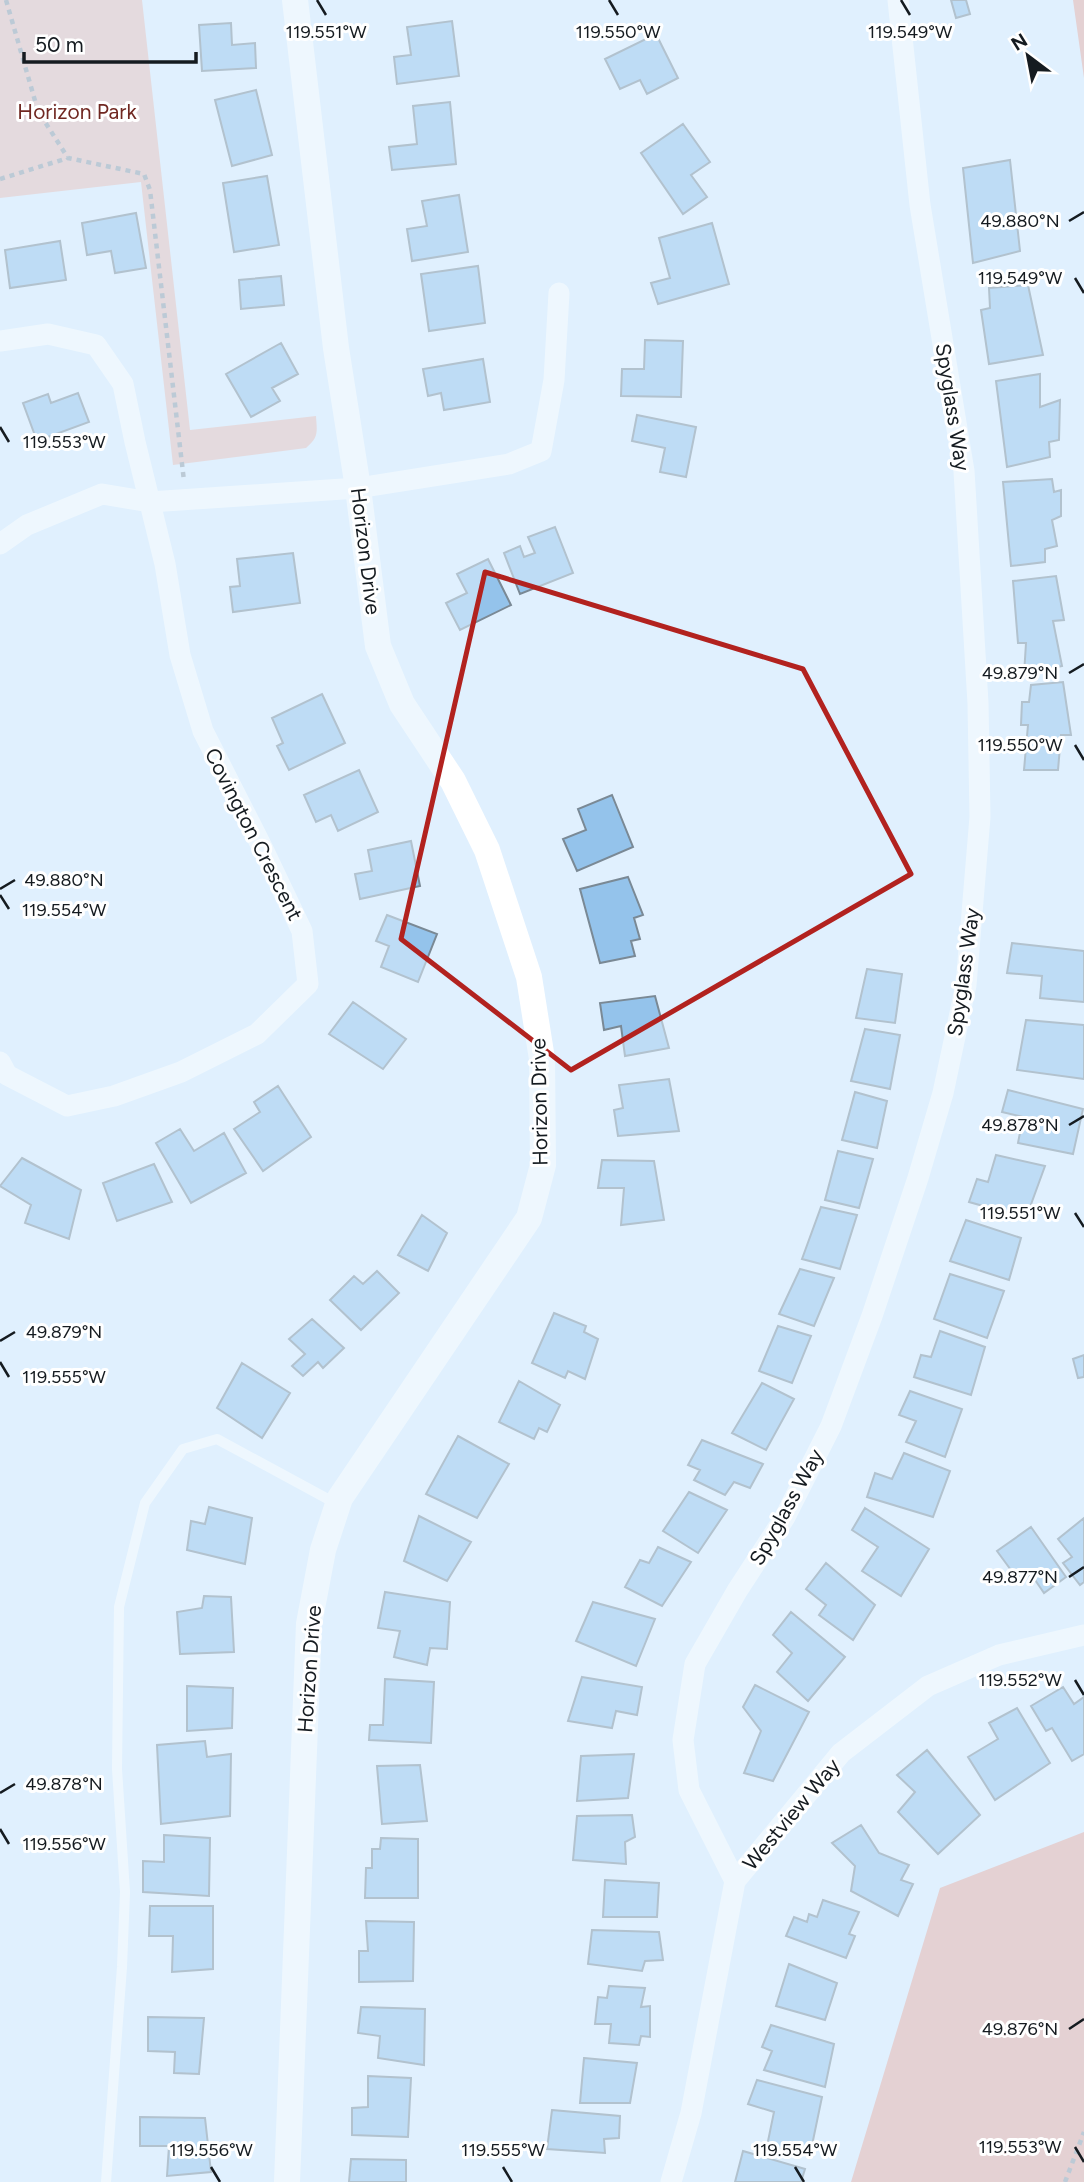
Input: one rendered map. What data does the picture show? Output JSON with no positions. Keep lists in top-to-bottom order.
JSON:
{
  "streets": {
    "street": [
      "Spyglass Way",
      "Horizon Drive",
      "Covington Crescent",
      "Westview Way"
    ]
  },
  "crossings": [
    ["Spyglass Way", "Westview Way"]
  ],
  "parks": ["Horizon Park"],
  "scale_bar": "50 m",
  "north": "top left",
  "coordinates": [
    "119.550°W",
    "119.549°W",
    "119.551°W",
    "49.880°N",
    "119.553°W",
    "49.879°N",
    "119.554°W",
    "49.878°N",
    "119.555°W",
    "49.877°N",
    "119.552°W",
    "119.556°W",
    "49.876°N"
  ]
}
